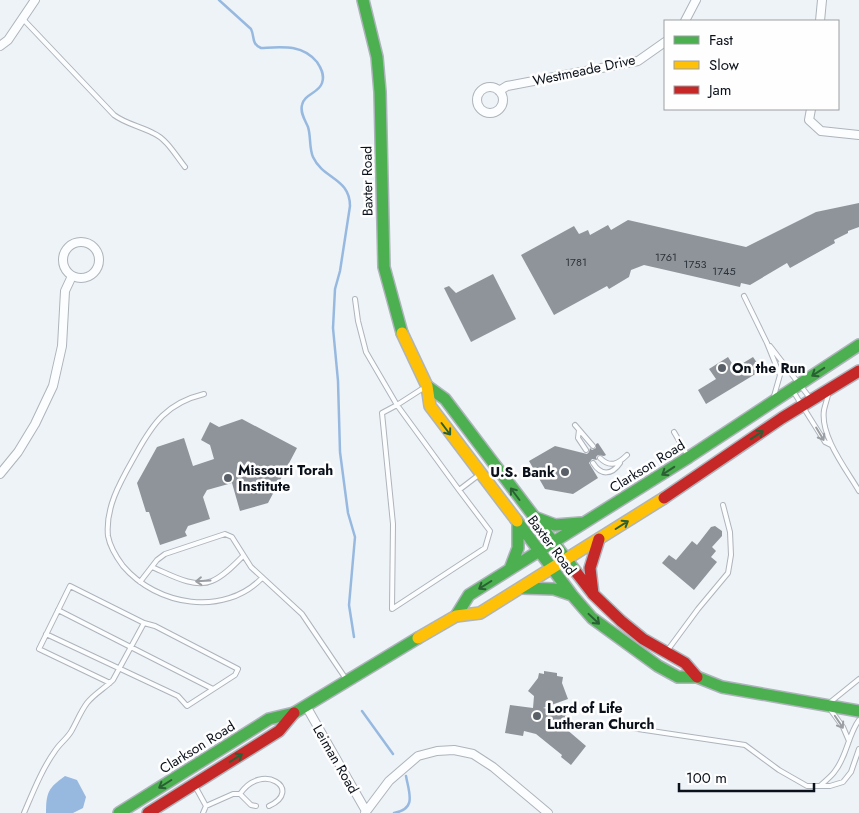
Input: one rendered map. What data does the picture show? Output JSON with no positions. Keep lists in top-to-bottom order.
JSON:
{
  "streets": {
    "main road": ["Baxter Road", "Clarkson Road"],
    "street": ["Westmeade Drive", "Leiman Road"]
  },
  "crossings": [
    ["Baxter Road", "Clarkson Road"],
    ["Clarkson Road", "Leiman Road"]
  ],
  "places": [
    "On the Run",
    "U.S. Bank",
    "Missouri Torah Institute",
    "Lord of Life Lutheran Church"
  ],
  "house_numbers": [
    "1761",
    "1781",
    "1753",
    "1745"
  ],
  "legend": ["Fast", "Slow", "Jam"],
  "scale_bar": "100 m"
}
